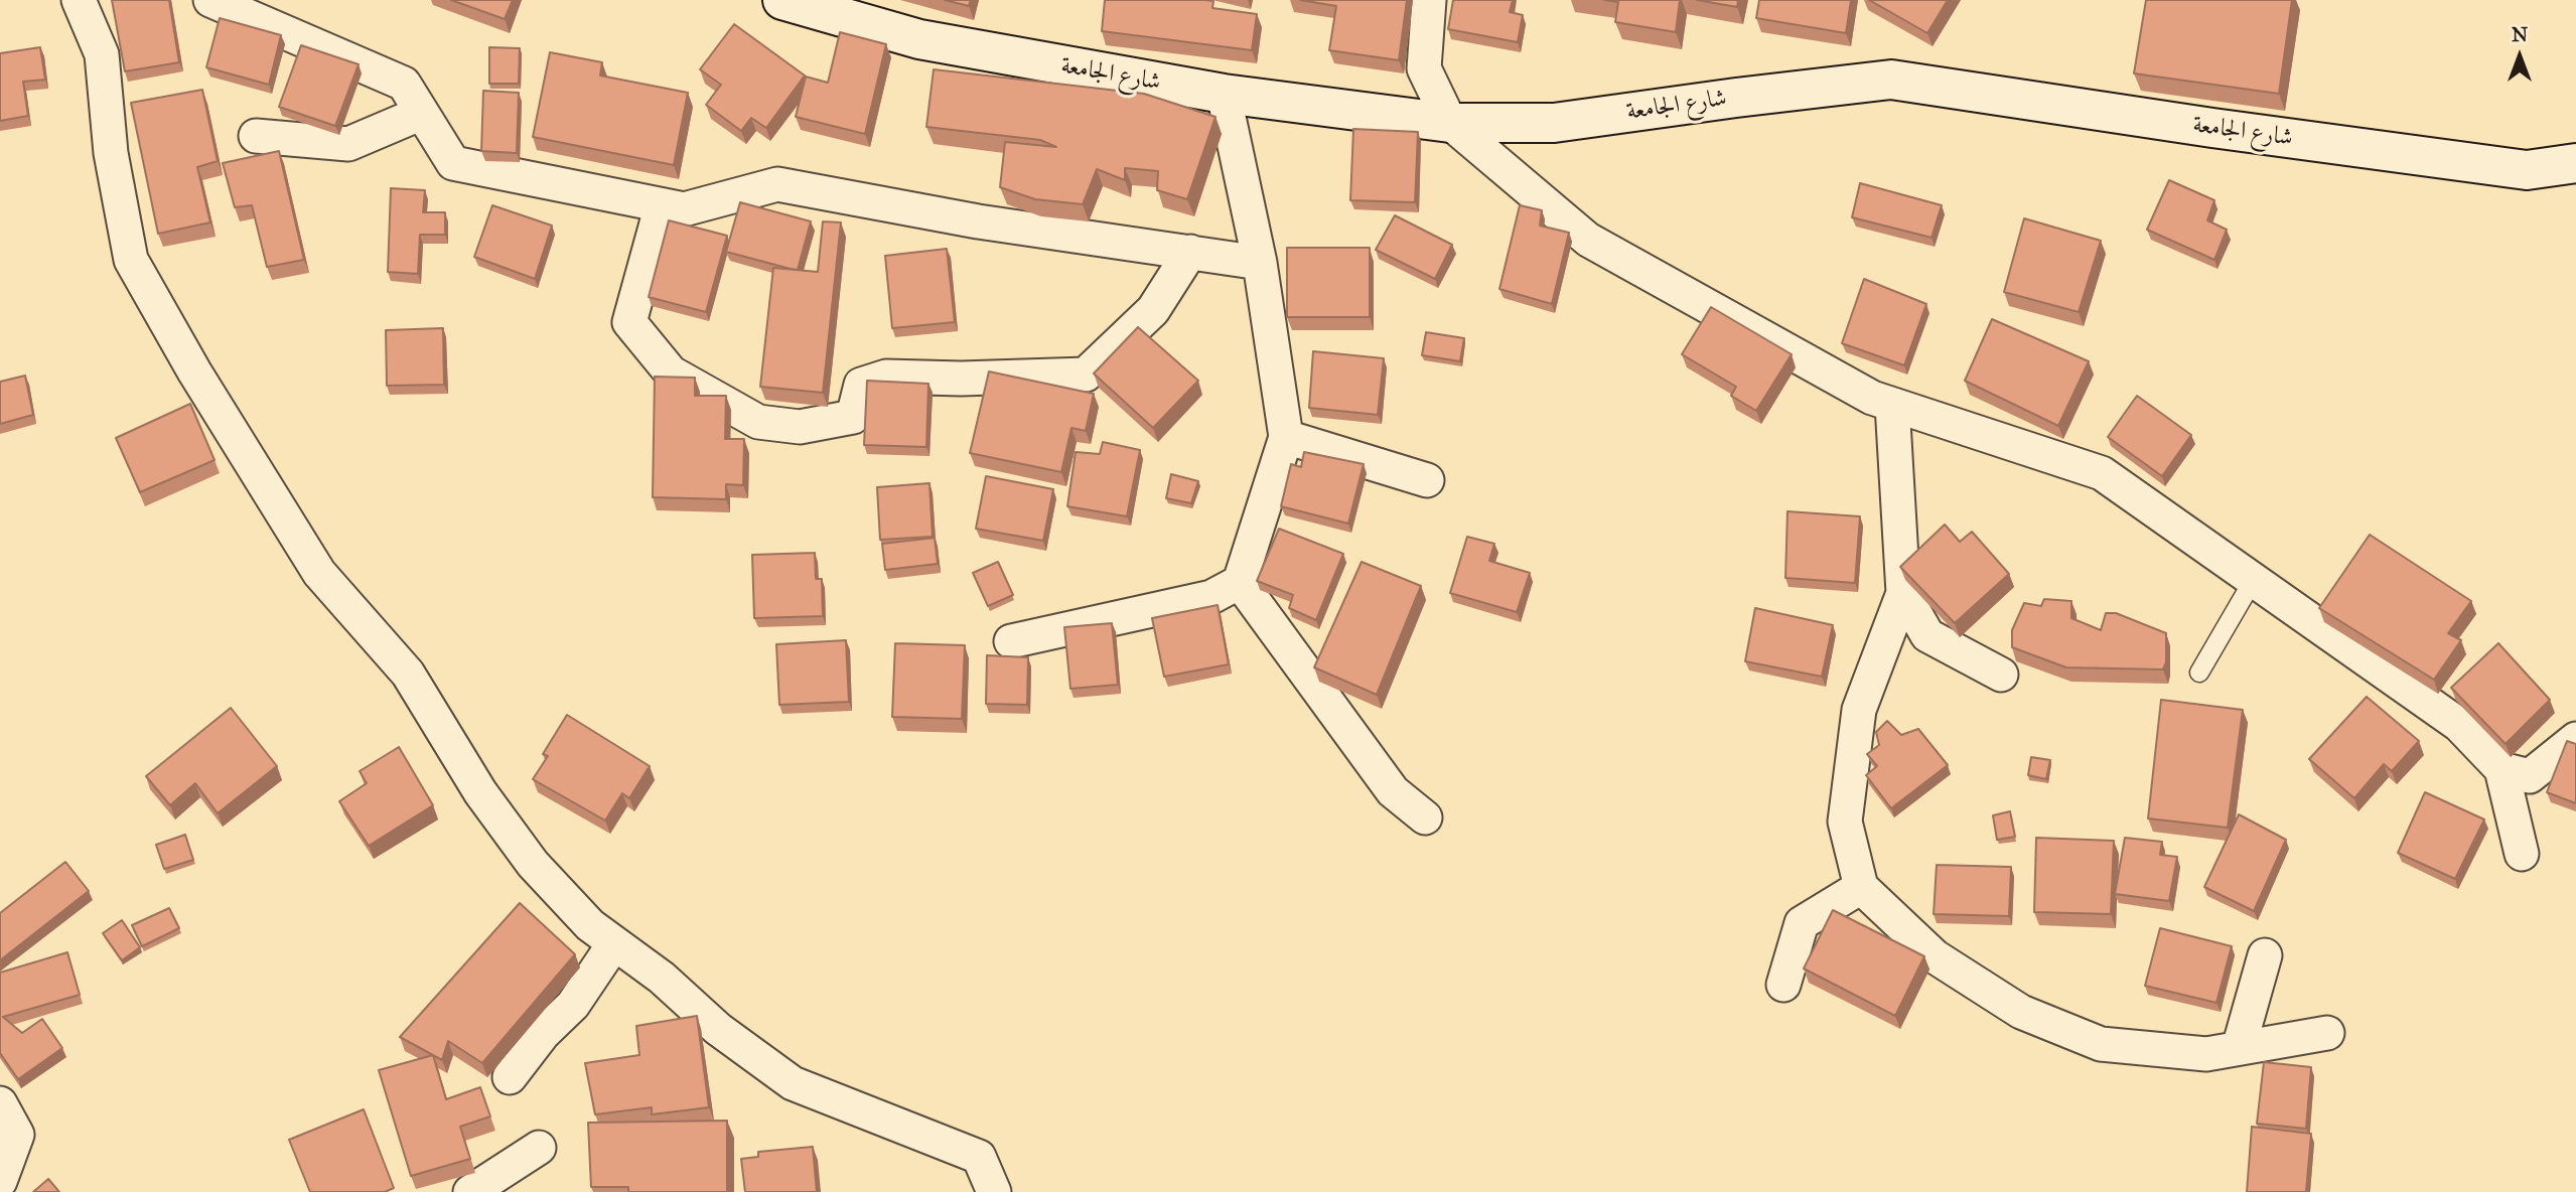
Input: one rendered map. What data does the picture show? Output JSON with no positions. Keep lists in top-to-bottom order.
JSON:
{
  "streets": {
    "main road": ["شارع الجامعة"]
  },
  "north": "top"
}
